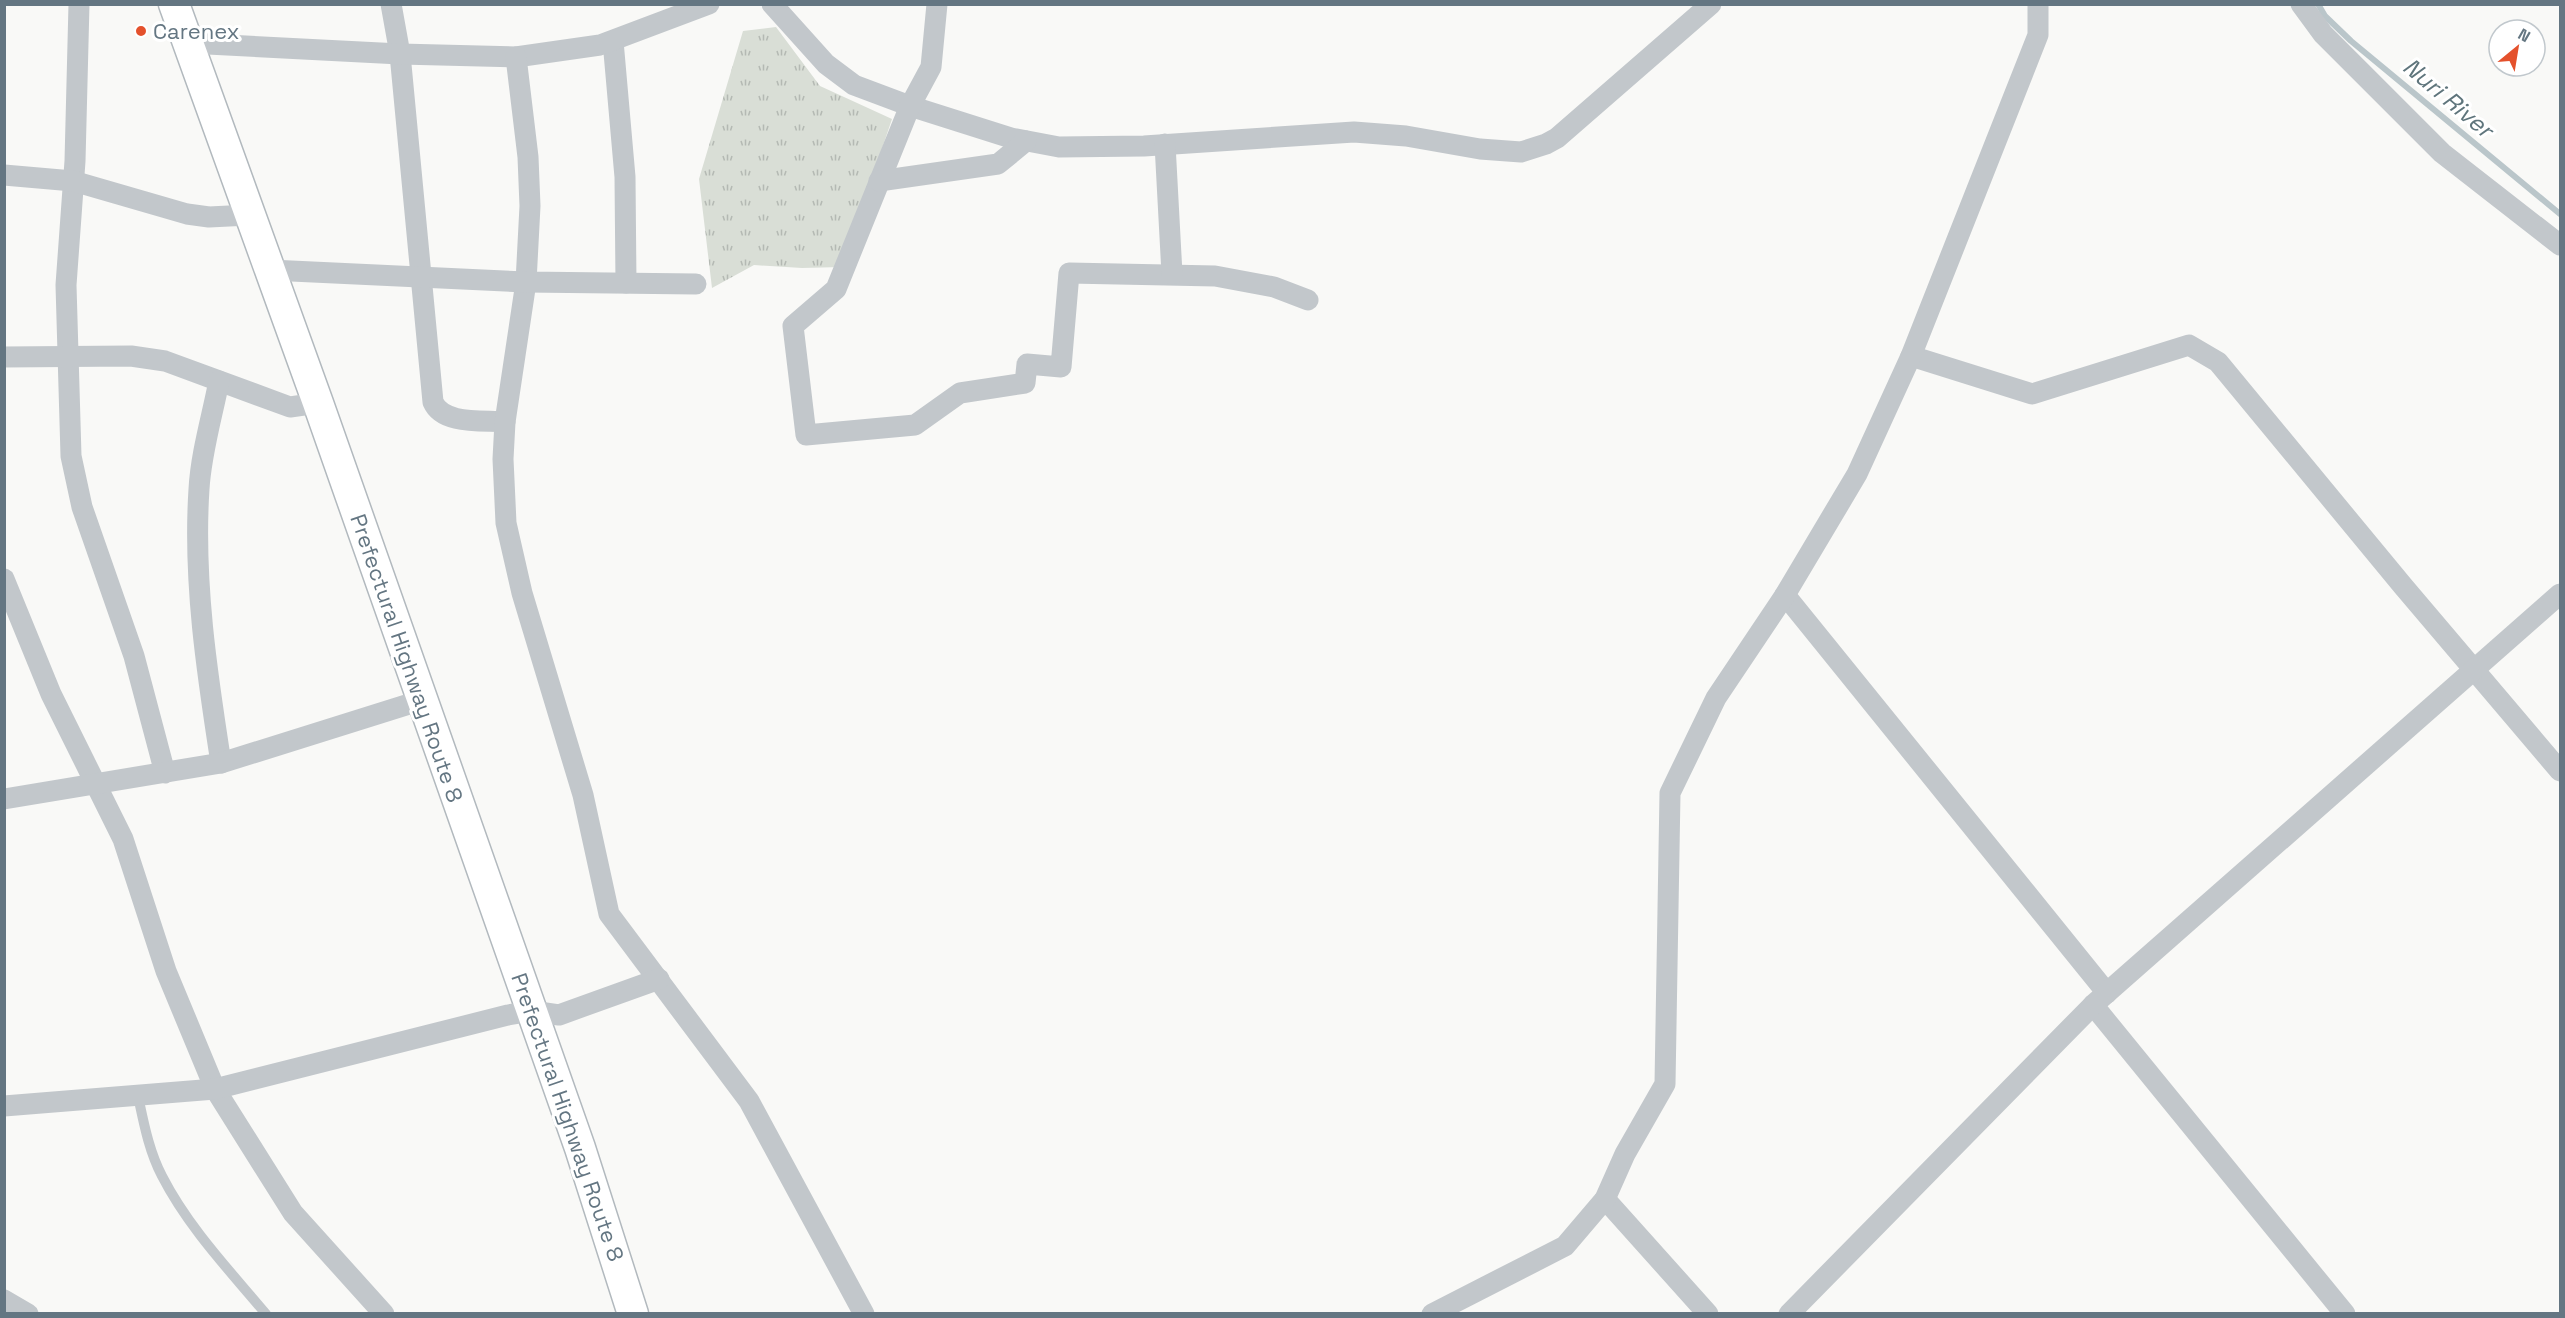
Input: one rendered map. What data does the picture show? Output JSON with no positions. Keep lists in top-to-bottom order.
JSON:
{
  "streets": {
    "main road": ["Prefectural Highway Route 8"]
  },
  "water": ["Nuri River"],
  "places": ["Carenex"],
  "north": "top right"
}
